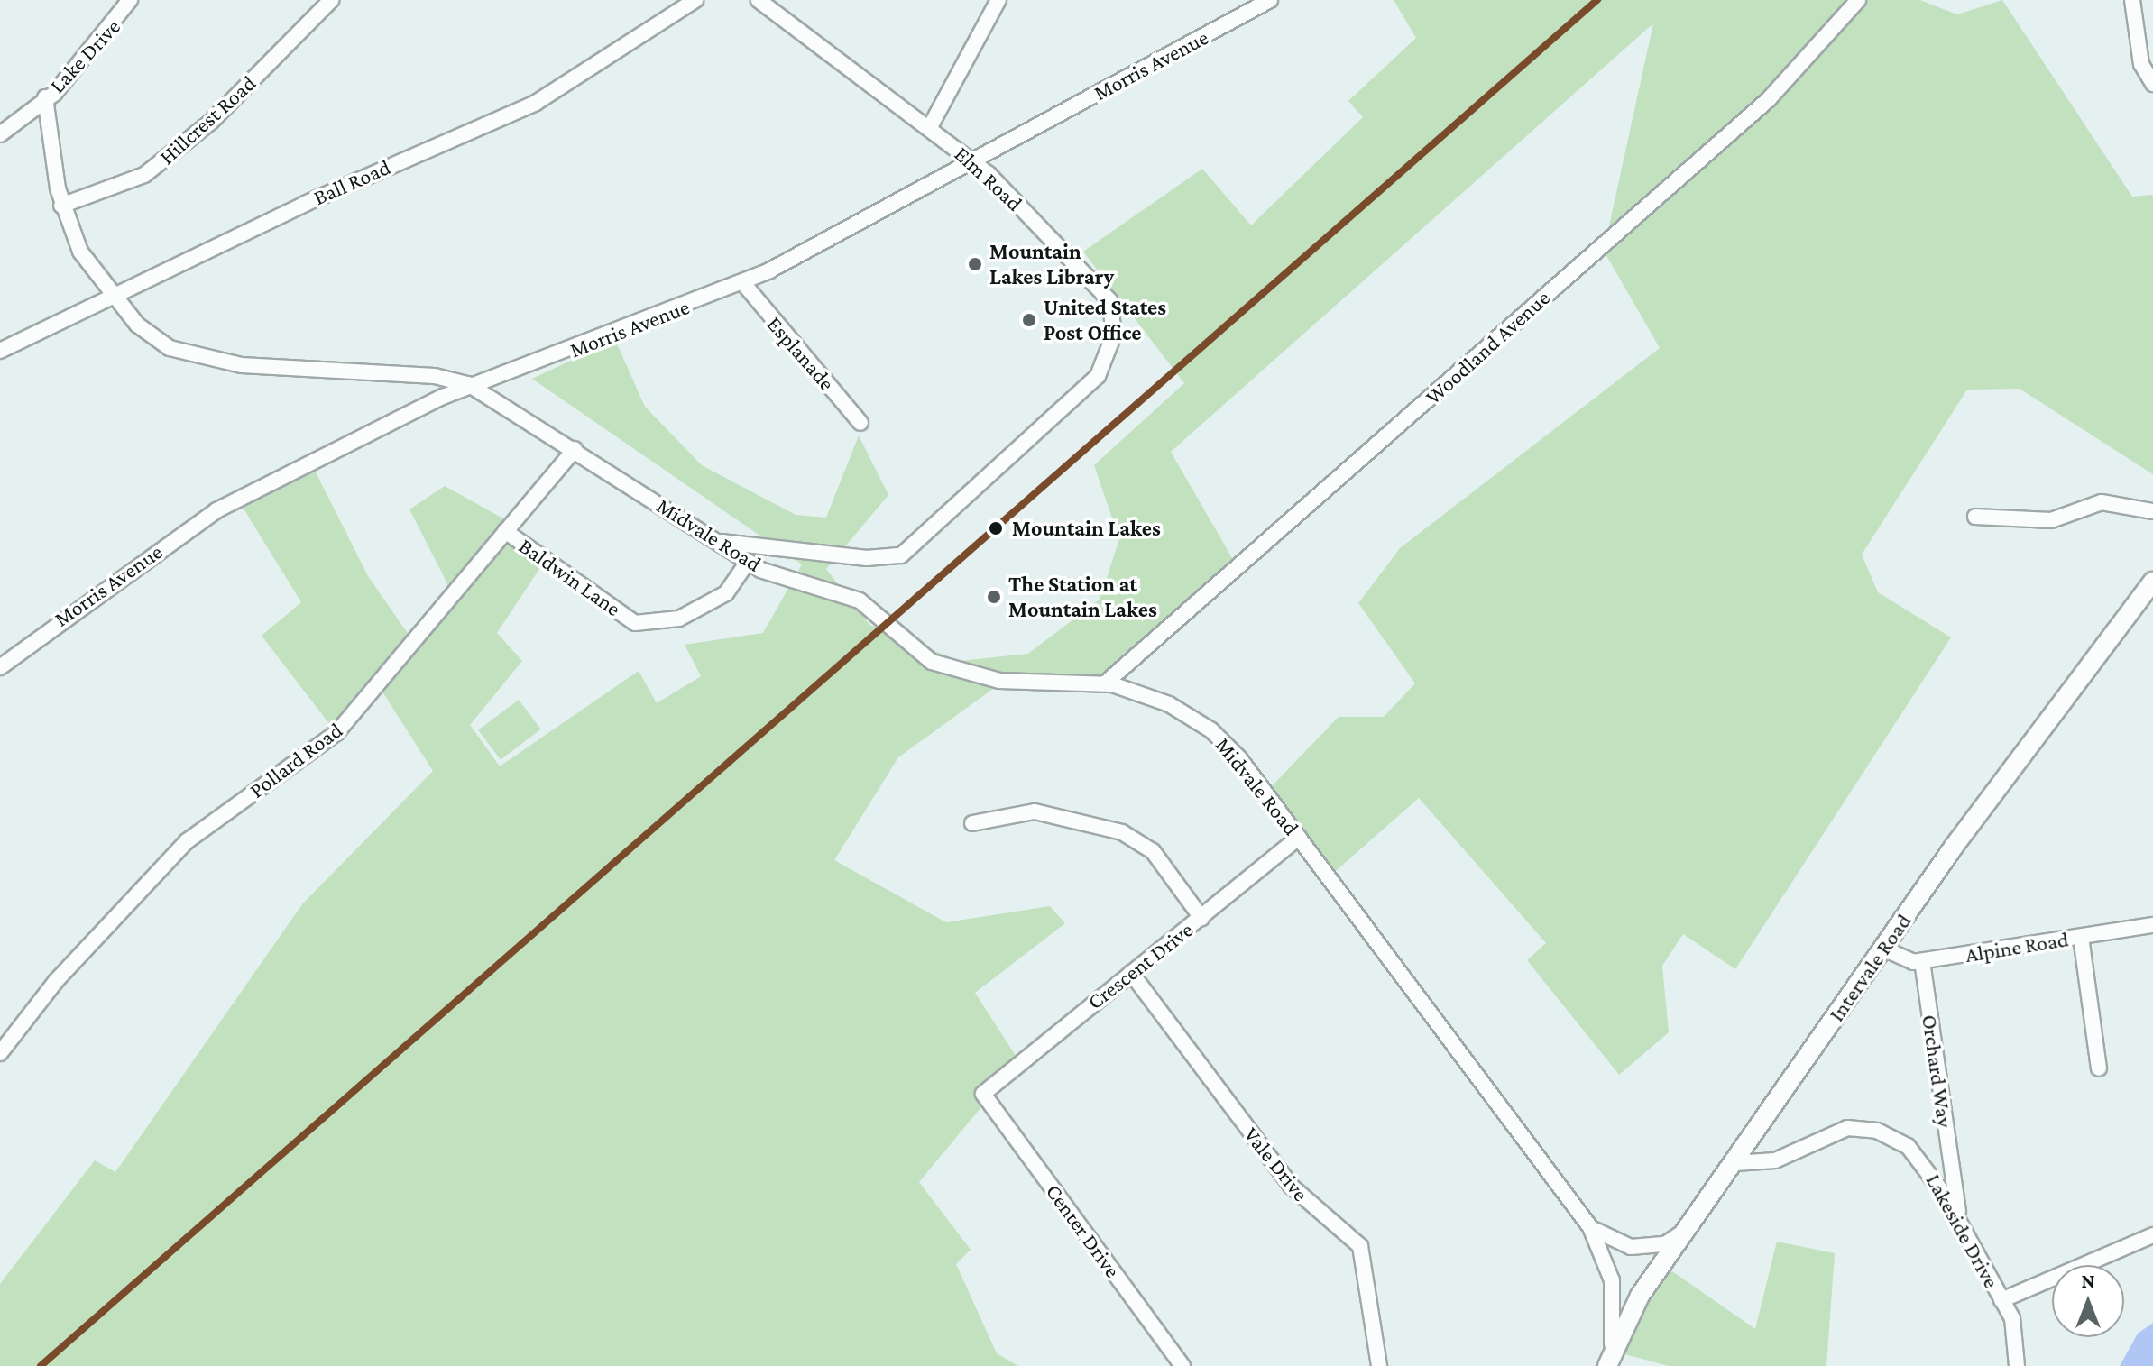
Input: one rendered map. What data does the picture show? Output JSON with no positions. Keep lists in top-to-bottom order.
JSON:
{
  "streets": {
    "street": [
      "Lake Drive",
      "Morris Avenue",
      "Hillcrest Road",
      "Elm Road",
      "Ball Road",
      "Woodland Avenue",
      "Esplanade",
      "Midvale Road",
      "Baldwin Lane",
      "Pollard Road",
      "Alpine Road",
      "Crescent Drive",
      "Intervale Road",
      "Orchard Way",
      "Vale Drive",
      "Center Drive",
      "Lakeside Drive"
    ]
  },
  "crossings": [
    ["Lake Drive", "Midvale Road"],
    ["Morris Avenue", "Elm Road"],
    ["Morris Avenue", "Esplanade"],
    ["Morris Avenue", "Midvale Road"],
    ["Hillcrest Road", "Midvale Road"],
    ["Elm Road", "Midvale Road"],
    ["Ball Road", "Midvale Road"],
    ["Woodland Avenue", "Midvale Road"],
    ["Midvale Road", "Baldwin Lane"],
    ["Midvale Road", "Pollard Road"],
    ["Midvale Road", "Crescent Drive"],
    ["Midvale Road", "Intervale Road"],
    ["Baldwin Lane", "Pollard Road"],
    ["Alpine Road", "Intervale Road"],
    ["Alpine Road", "Orchard Way"],
    ["Crescent Drive", "Vale Drive"],
    ["Crescent Drive", "Center Drive"],
    ["Intervale Road", "Lakeside Drive"],
    ["Orchard Way", "Lakeside Drive"]
  ],
  "places": [
    "Mountain Lakes Library",
    "United States Post Office",
    "Mountain Lakes",
    "The Station at Mountain Lakes"
  ],
  "north": "top"
}
